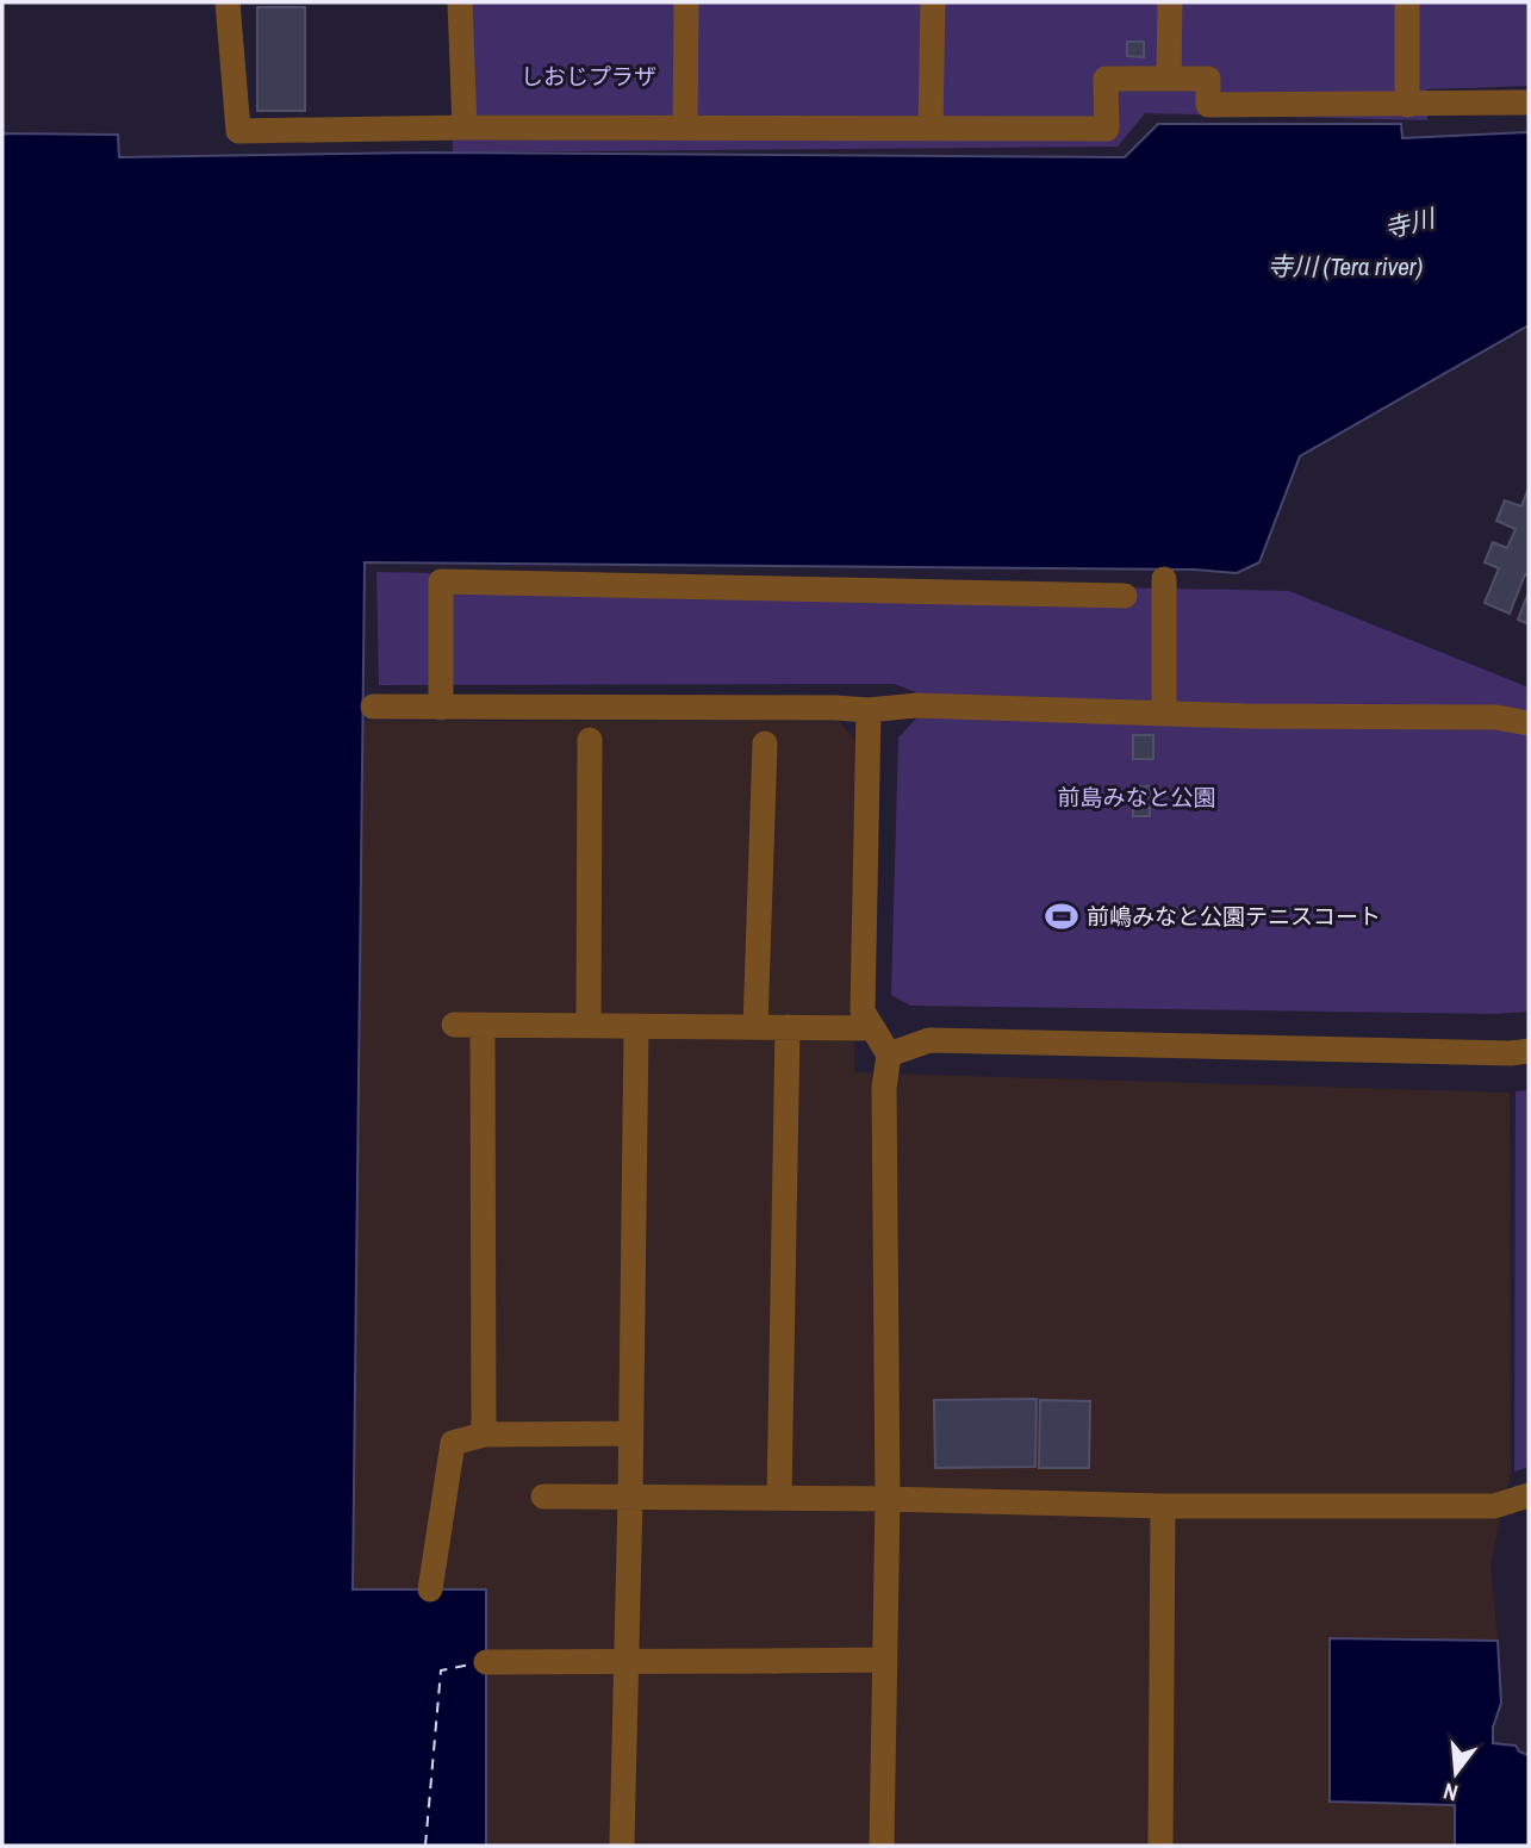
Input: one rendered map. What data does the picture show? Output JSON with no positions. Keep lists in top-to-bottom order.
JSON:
{
  "water": ["寺川", "寺川 (Tera river)"],
  "parks": ["しおじプラザ", "前島みなと公園"],
  "places": {
    "sports": ["前嶋みなと公園テニスコート"]
  },
  "north": "bottom"
}
